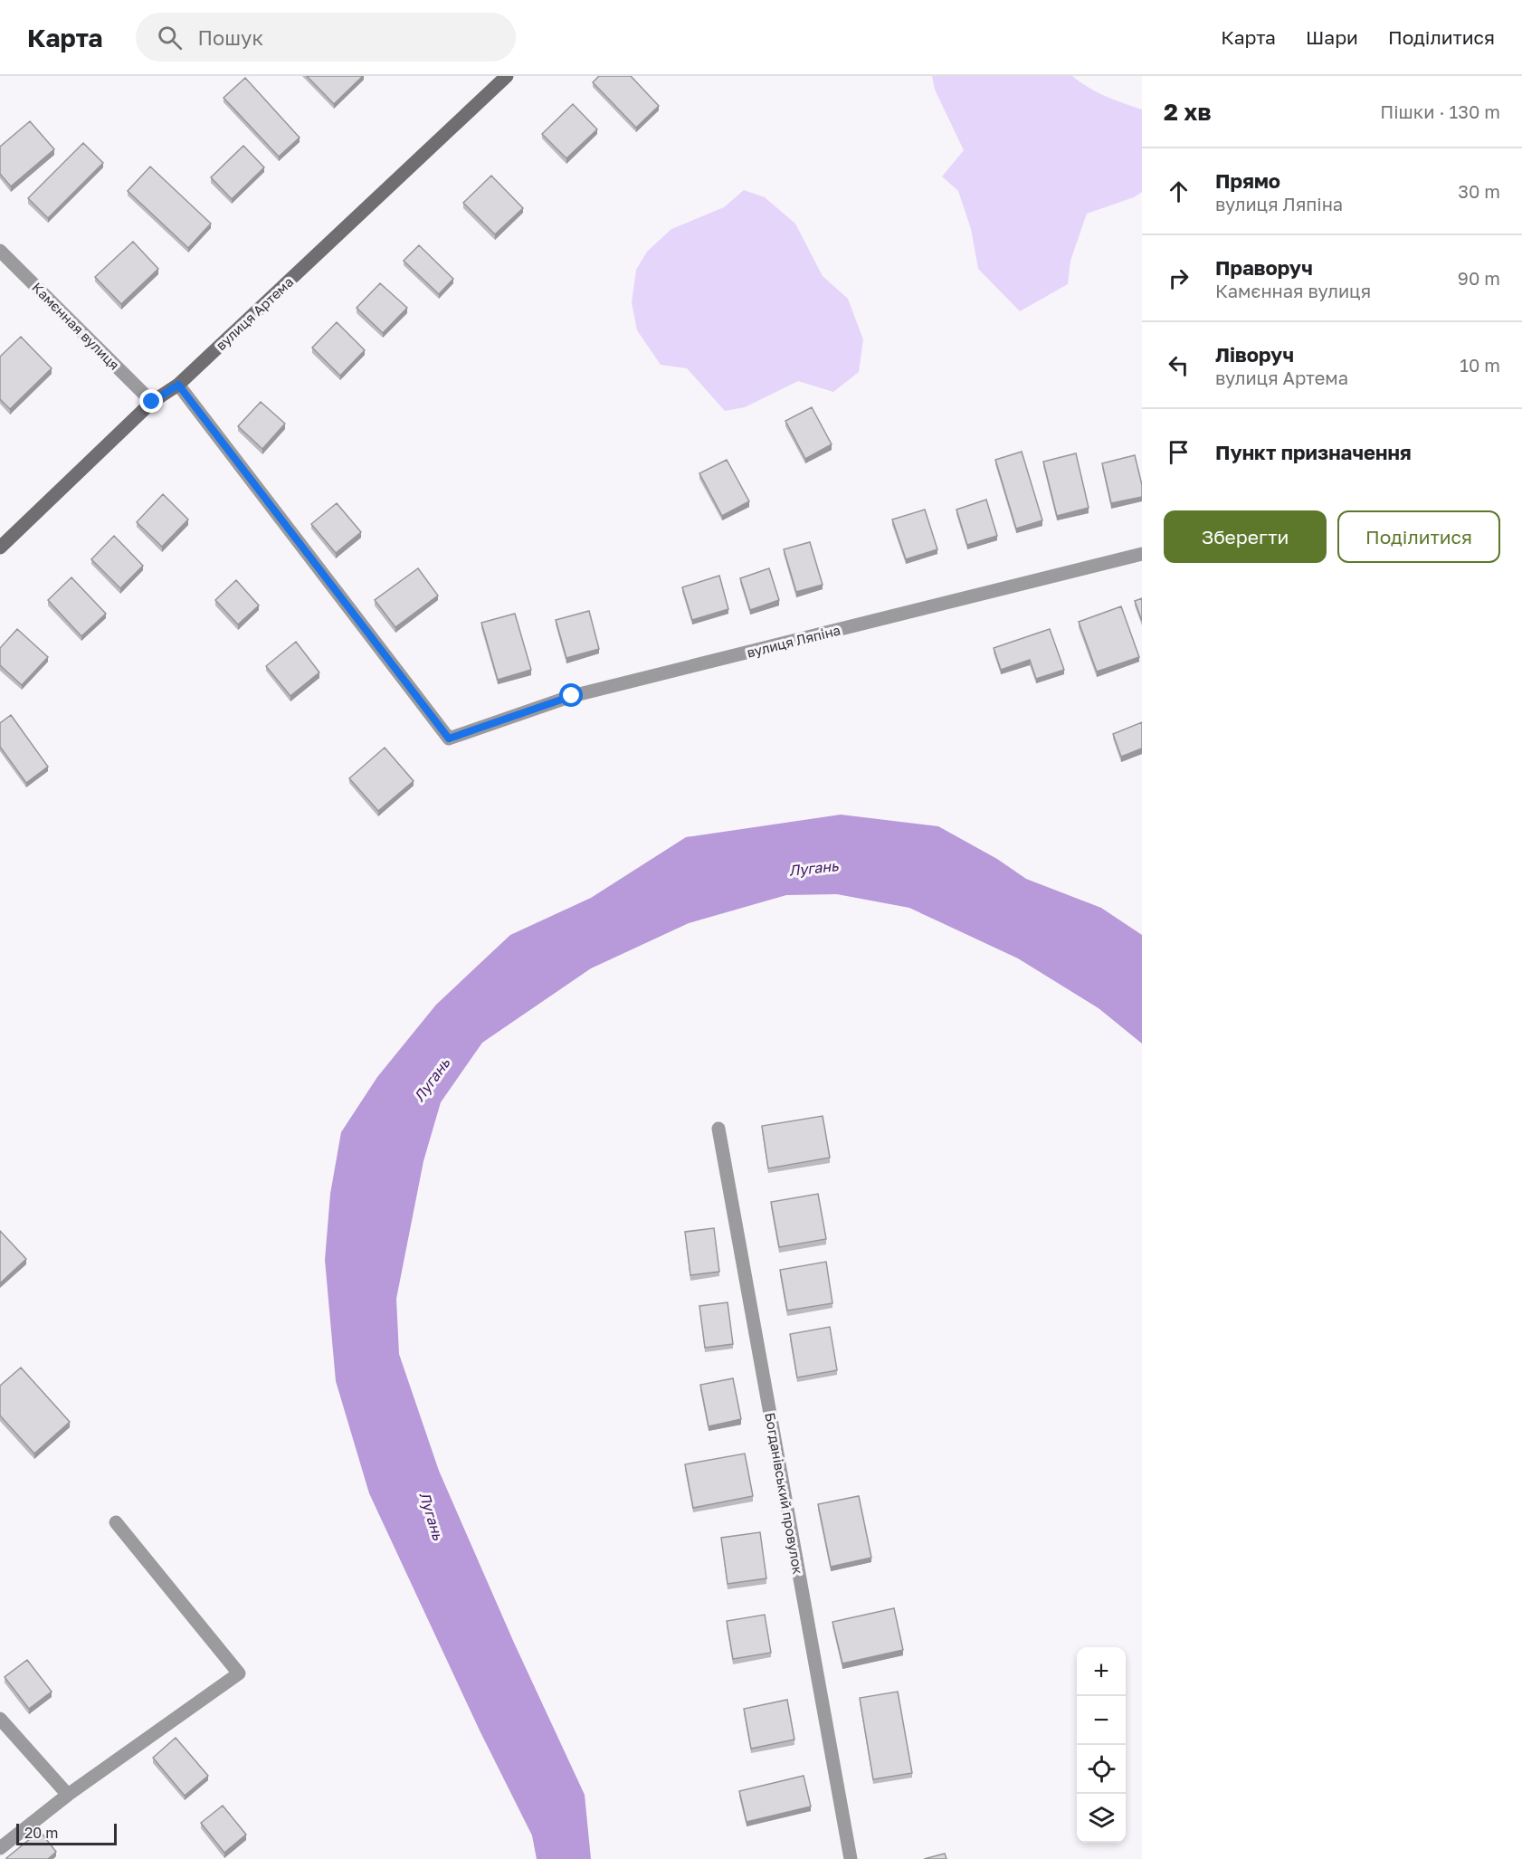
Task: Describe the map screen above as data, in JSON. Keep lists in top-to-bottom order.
{
  "streets": {
    "street": [
      "вулиця Артема",
      "Камєнная вулиця",
      "вулиця Ляпіна",
      "Богданівський провулок"
    ]
  },
  "crossings": [
    ["вулиця Артема", "Камєнная вулиця"],
    ["вулиця Артема", "вулиця Ляпіна"]
  ],
  "water": ["Лугань"],
  "scale_bar": "20 m",
  "page": {
    "header": "Карта",
    "search": "Пошук",
    "nav": ["Карта", "Шари", "Поділитися"],
    "heading": ["2 хв", "Пішки · 130 m"],
    "list": [
      ["Прямо", "вулиця Ляпіна", "30 m"],
      ["Праворуч", "Камєнная вулиця", "90 m"],
      ["Ліворуч", "вулиця Артема", "10 m"],
      "Пункт призначення"
    ],
    "buttons": ["Зберегти", "Поділитися"],
    "map_buttons": ["+", "−"],
    "scale": "20 m"
  }
}
